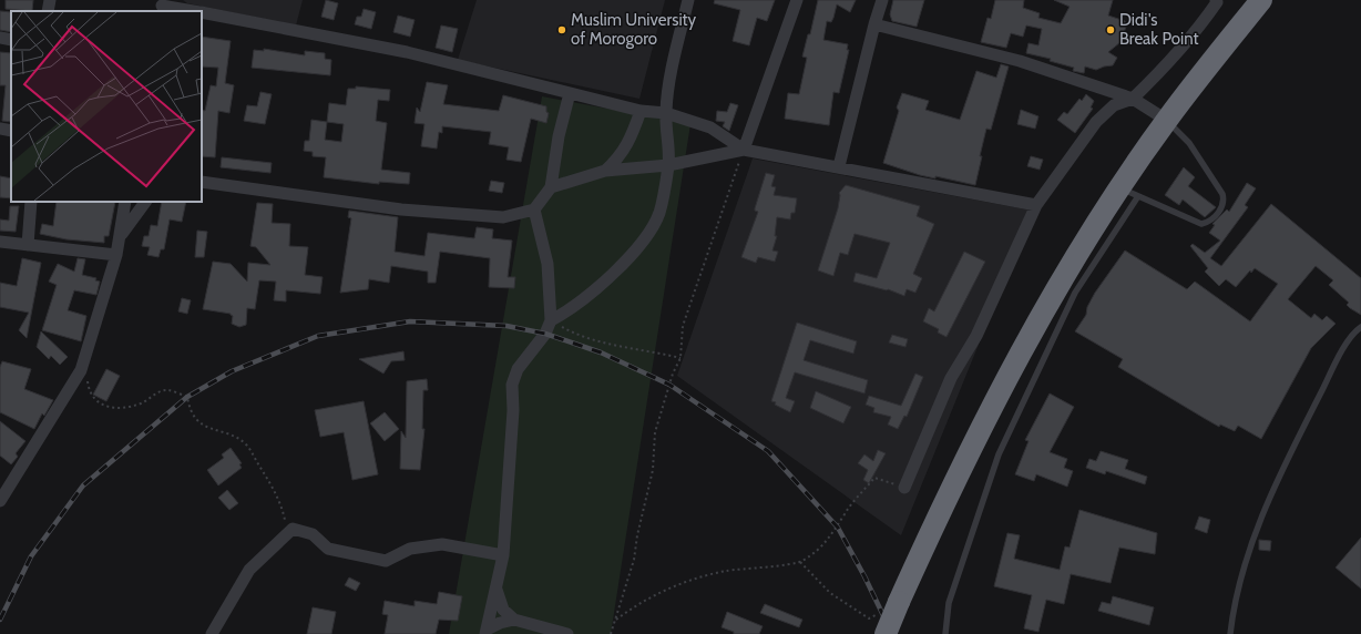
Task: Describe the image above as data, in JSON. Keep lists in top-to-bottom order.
{
  "places": ["Muslim University of Morogoro", "Didi's Break Point"]
}
